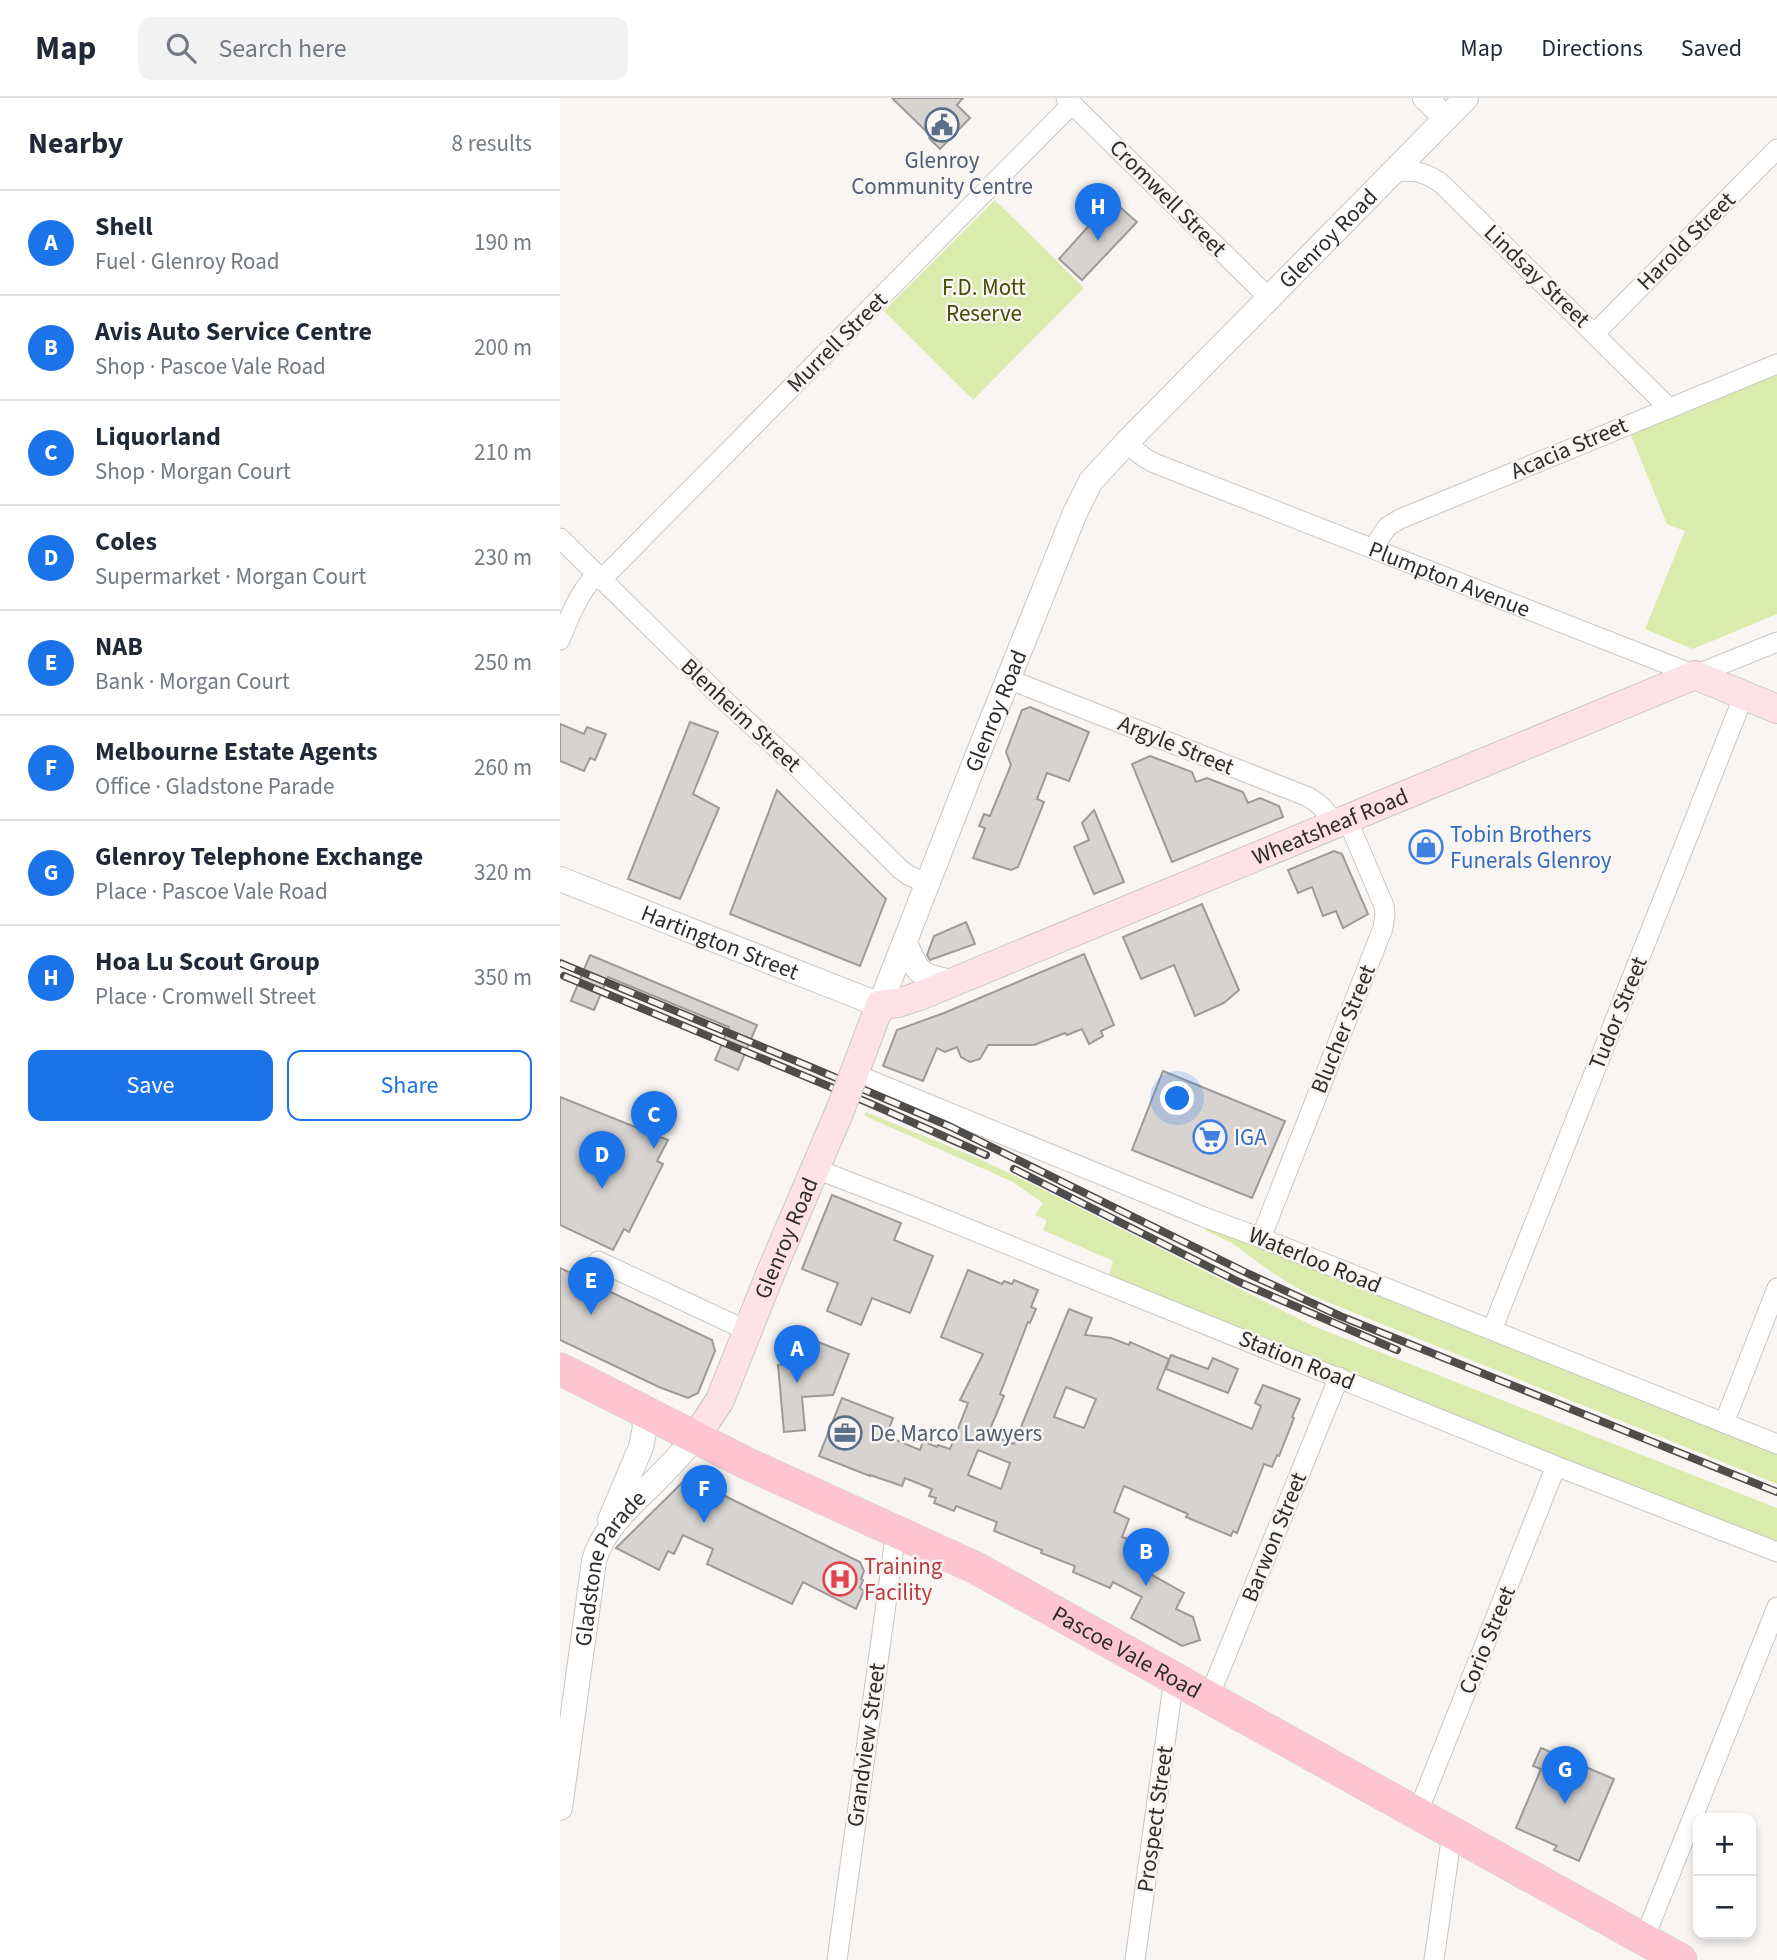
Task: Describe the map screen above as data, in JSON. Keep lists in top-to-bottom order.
{
  "streets": {
    "main road": [
      "Glenroy Road",
      "Plumpton Avenue",
      "Wheatsheaf Road",
      "Pascoe Vale Road"
    ],
    "street": [
      "Cromwell Street",
      "Harold Street",
      "Lindsay Street",
      "Murrell Street",
      "Acacia Street",
      "Blenheim Street",
      "Argyle Street",
      "Hartington Street",
      "Tudor Street",
      "Blucher Street",
      "Waterloo Road",
      "Station Road",
      "Barwon Street",
      "Gladstone Parade",
      "Corio Street",
      "Grandview Street",
      "Prospect Street"
    ]
  },
  "crossings": [
    ["Cromwell Street", "Glenroy Road"],
    ["Cromwell Street", "Murrell Street"],
    ["Glenroy Road", "Lindsay Street"],
    ["Glenroy Road", "Plumpton Avenue"],
    ["Glenroy Road", "Blenheim Street"],
    ["Glenroy Road", "Argyle Street"],
    ["Glenroy Road", "Wheatsheaf Road"],
    ["Glenroy Road", "Hartington Street"],
    ["Glenroy Road", "Waterloo Road"],
    ["Glenroy Road", "Station Road"],
    ["Glenroy Road", "Gladstone Parade"],
    ["Glenroy Road", "Pascoe Vale Road"],
    ["Harold Street", "Lindsay Street"],
    ["Lindsay Street", "Acacia Street"],
    ["Murrell Street", "Blenheim Street"],
    ["Acacia Street", "Plumpton Avenue"],
    ["Plumpton Avenue", "Wheatsheaf Road"],
    ["Plumpton Avenue", "Tudor Street"],
    ["Argyle Street", "Wheatsheaf Road"],
    ["Argyle Street", "Blucher Street"],
    ["Wheatsheaf Road", "Hartington Street"],
    ["Wheatsheaf Road", "Blucher Street"],
    ["Tudor Street", "Waterloo Road"],
    ["Blucher Street", "Waterloo Road"],
    ["Station Road", "Barwon Street"],
    ["Station Road", "Corio Street"],
    ["Barwon Street", "Pascoe Vale Road"],
    ["Gladstone Parade", "Pascoe Vale Road"],
    ["Corio Street", "Pascoe Vale Road"],
    ["Pascoe Vale Road", "Grandview Street"],
    ["Pascoe Vale Road", "Prospect Street"]
  ],
  "parks": ["F.D. Mott Reserve"],
  "places": {
    "public building": ["Glenroy Community Centre"],
    "shop": ["Tobin Brothers Funerals Glenroy"],
    "supermarket": ["IGA"],
    "office": ["De Marco Lawyers"],
    "hospital": ["Training Facility"]
  },
  "page": {
    "header": "Map",
    "search": "Search here",
    "nav": ["Map", "Directions", "Saved"],
    "heading": ["Nearby", "8 results"],
    "pins": [
      "H",
      "C",
      "D",
      "E",
      "A",
      "F",
      "B",
      "G"
    ],
    "list": [
      {
        "mark": "A",
        "name": "Shell",
        "note": "Fuel · Glenroy Road",
        "value": "190 m"
      },
      {
        "mark": "B",
        "name": "Avis Auto Service Centre",
        "note": "Shop · Pascoe Vale Road",
        "value": "200 m"
      },
      {
        "mark": "C",
        "name": "Liquorland",
        "note": "Shop · Morgan Court",
        "value": "210 m"
      },
      {
        "mark": "D",
        "name": "Coles",
        "note": "Supermarket · Morgan Court",
        "value": "230 m"
      },
      {
        "mark": "E",
        "name": "NAB",
        "note": "Bank · Morgan Court",
        "value": "250 m"
      },
      {
        "mark": "F",
        "name": "Melbourne Estate Agents",
        "note": "Office · Gladstone Parade",
        "value": "260 m"
      },
      {
        "mark": "G",
        "name": "Glenroy Telephone Exchange",
        "note": "Place · Pascoe Vale Road",
        "value": "320 m"
      },
      {
        "mark": "H",
        "name": "Hoa Lu Scout Group",
        "note": "Place · Cromwell Street",
        "value": "350 m"
      }
    ],
    "buttons": ["Save", "Share"],
    "map_buttons": ["+", "−"]
  }
}
